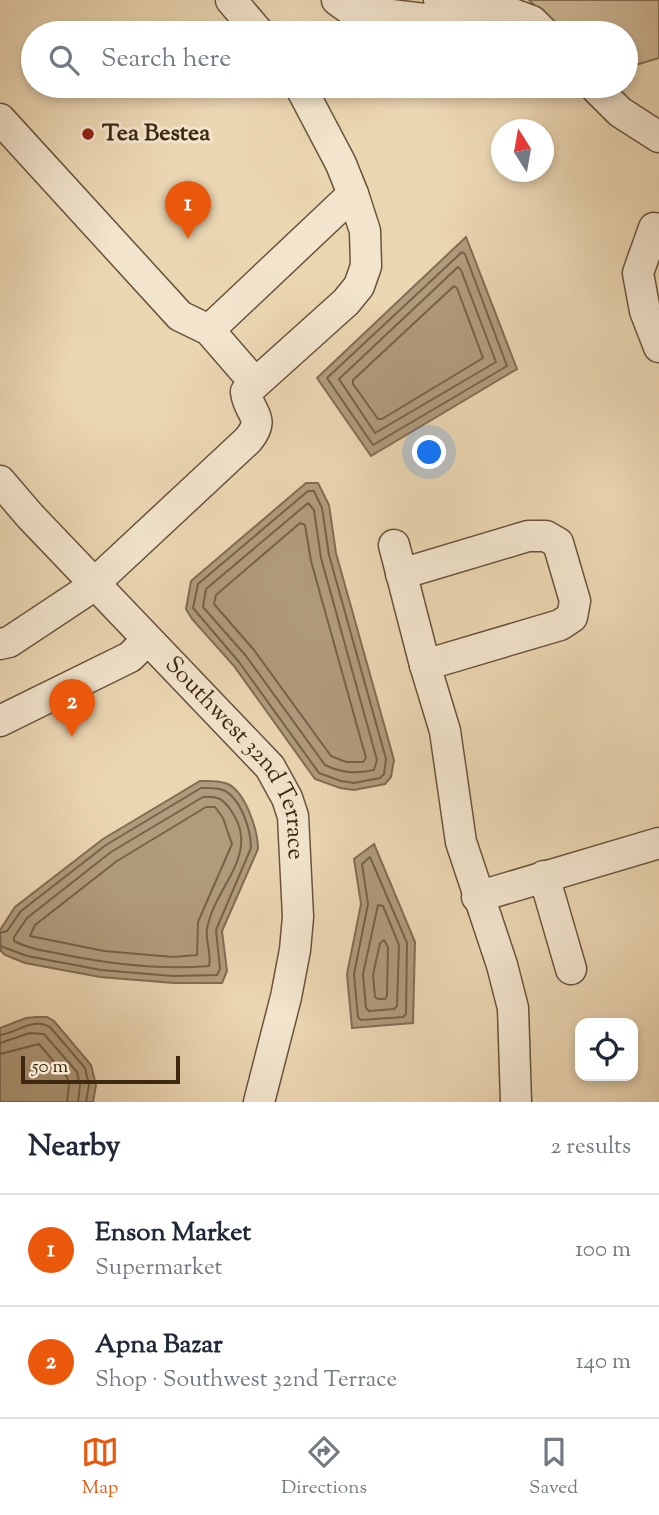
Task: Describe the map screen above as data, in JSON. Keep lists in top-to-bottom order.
{
  "streets": {
    "street": ["Southwest 32nd Terrace"]
  },
  "places": ["Tea Bestea"],
  "scale_bar": "50 m",
  "north": "top",
  "page": {
    "search": "Search here",
    "pins": ["1", "2"],
    "scale": "50 m",
    "heading": ["Nearby", "2 results"],
    "list": [
      {
        "mark": "1",
        "name": "Enson Market",
        "note": "Supermarket",
        "value": "100 m"
      },
      {
        "mark": "2",
        "name": "Apna Bazar",
        "note": "Shop · Southwest 32nd Terrace",
        "value": "140 m"
      }
    ],
    "nav": ["Map", "Directions", "Saved"]
  }
}
